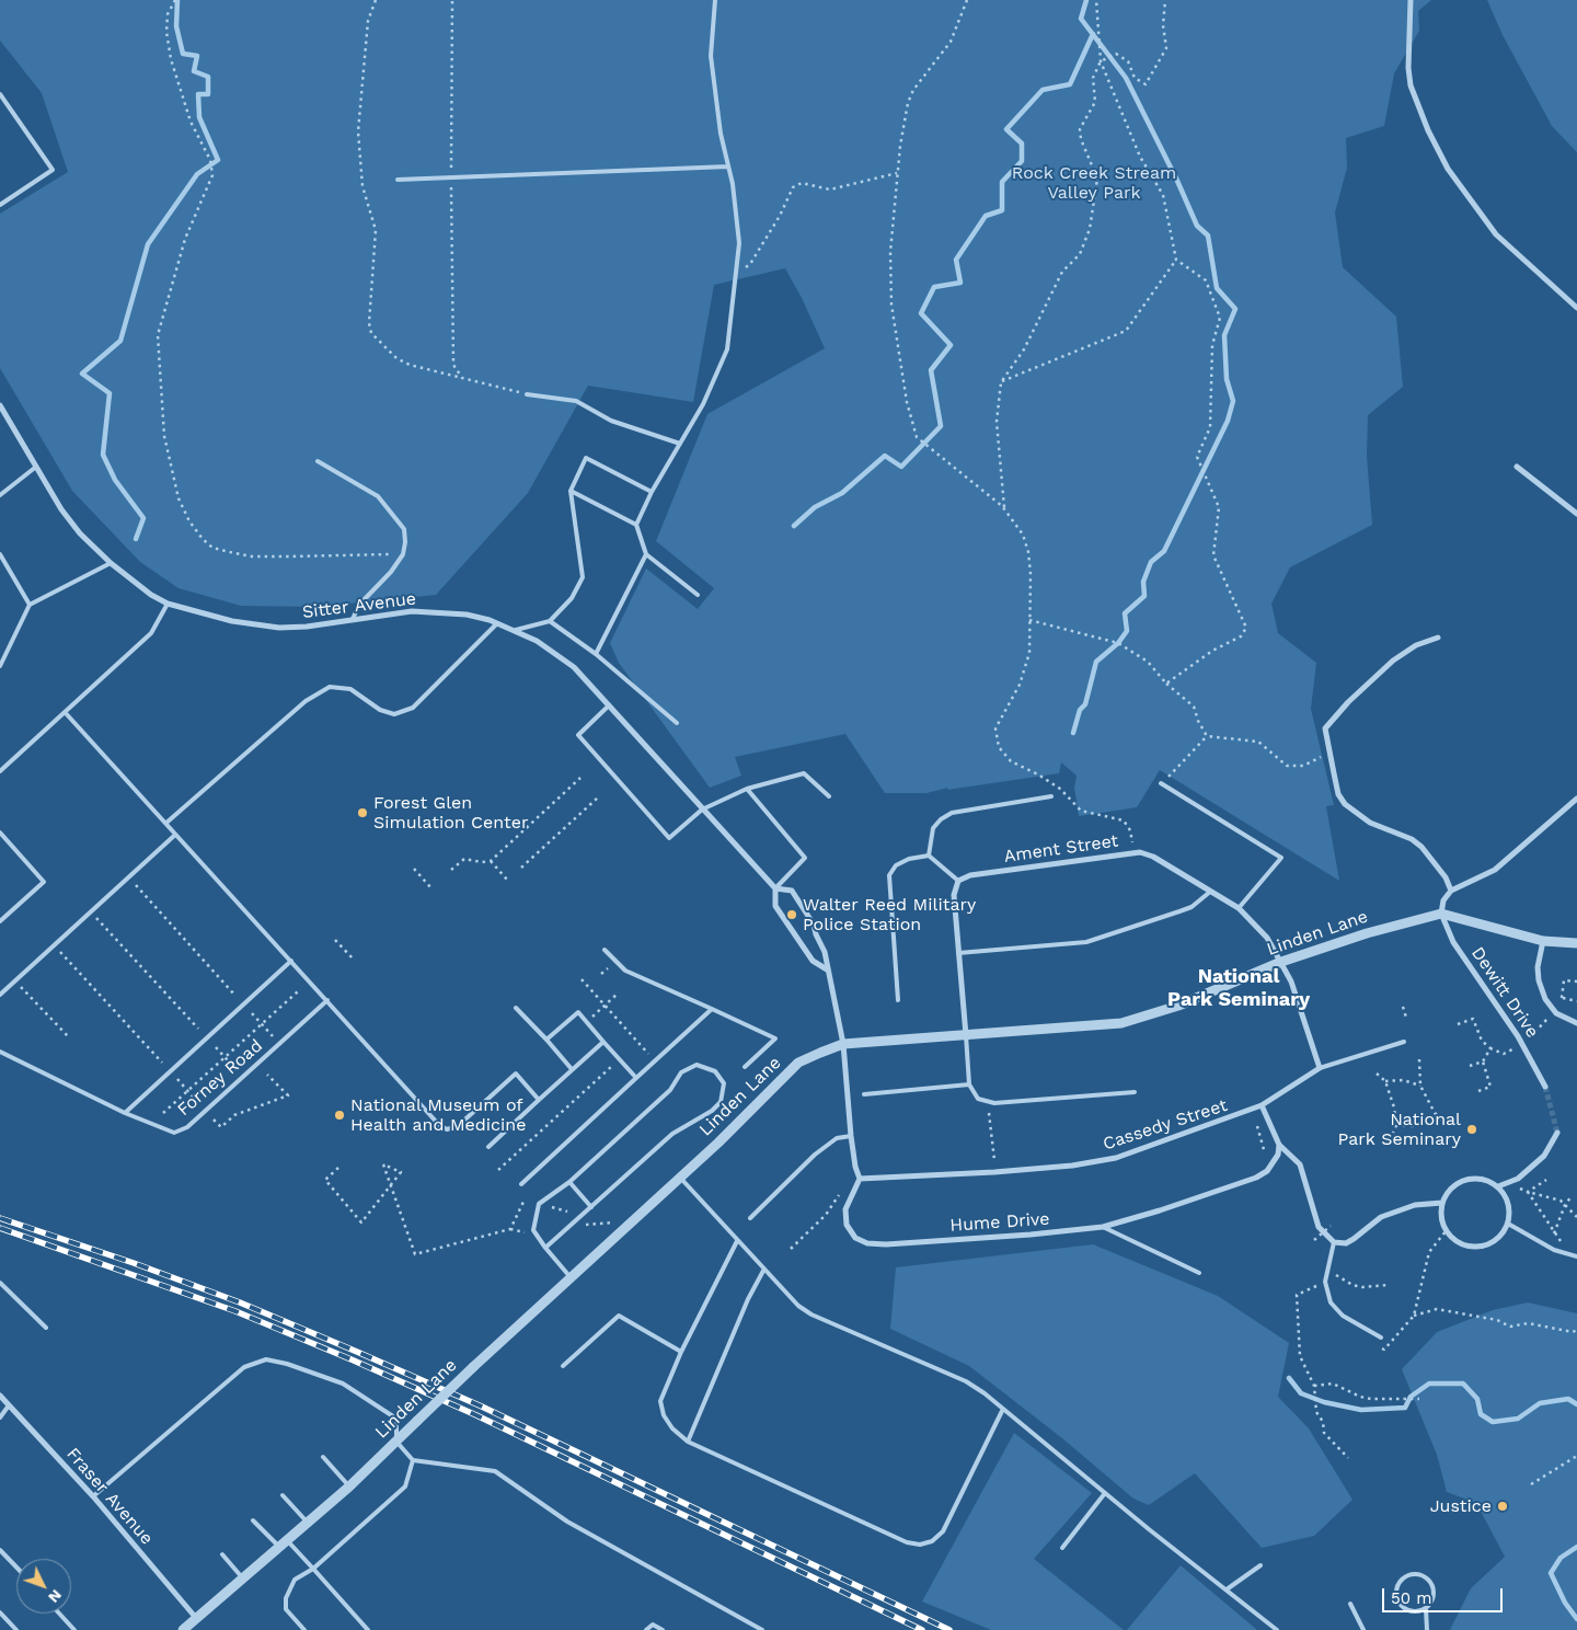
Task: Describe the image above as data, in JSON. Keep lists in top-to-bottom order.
{
  "streets": {
    "street": [
      "Sitter Avenue",
      "Ament Street",
      "Linden Lane",
      "Dewitt Drive",
      "Cassedy Street",
      "Hume Drive",
      "Fraser Avenue"
    ],
    "lane": ["Forney Road"]
  },
  "crossings": [
    ["Sitter Avenue", "Linden Lane"],
    ["Ament Street", "Linden Lane"],
    ["Linden Lane", "Dewitt Drive"],
    ["Linden Lane", "Fraser Avenue"],
    ["Cassedy Street", "Hume Drive"]
  ],
  "districts": ["National Park Seminary"],
  "parks": ["Rock Creek Stream Valley Park"],
  "places": [
    "Forest Glen Simulation Center",
    "Walter Reed Military Police Station",
    "National Museum of Health and Medicine",
    "National Park Seminary",
    "Justice"
  ],
  "scale_bar": "50 m",
  "north": "bottom right"
}
